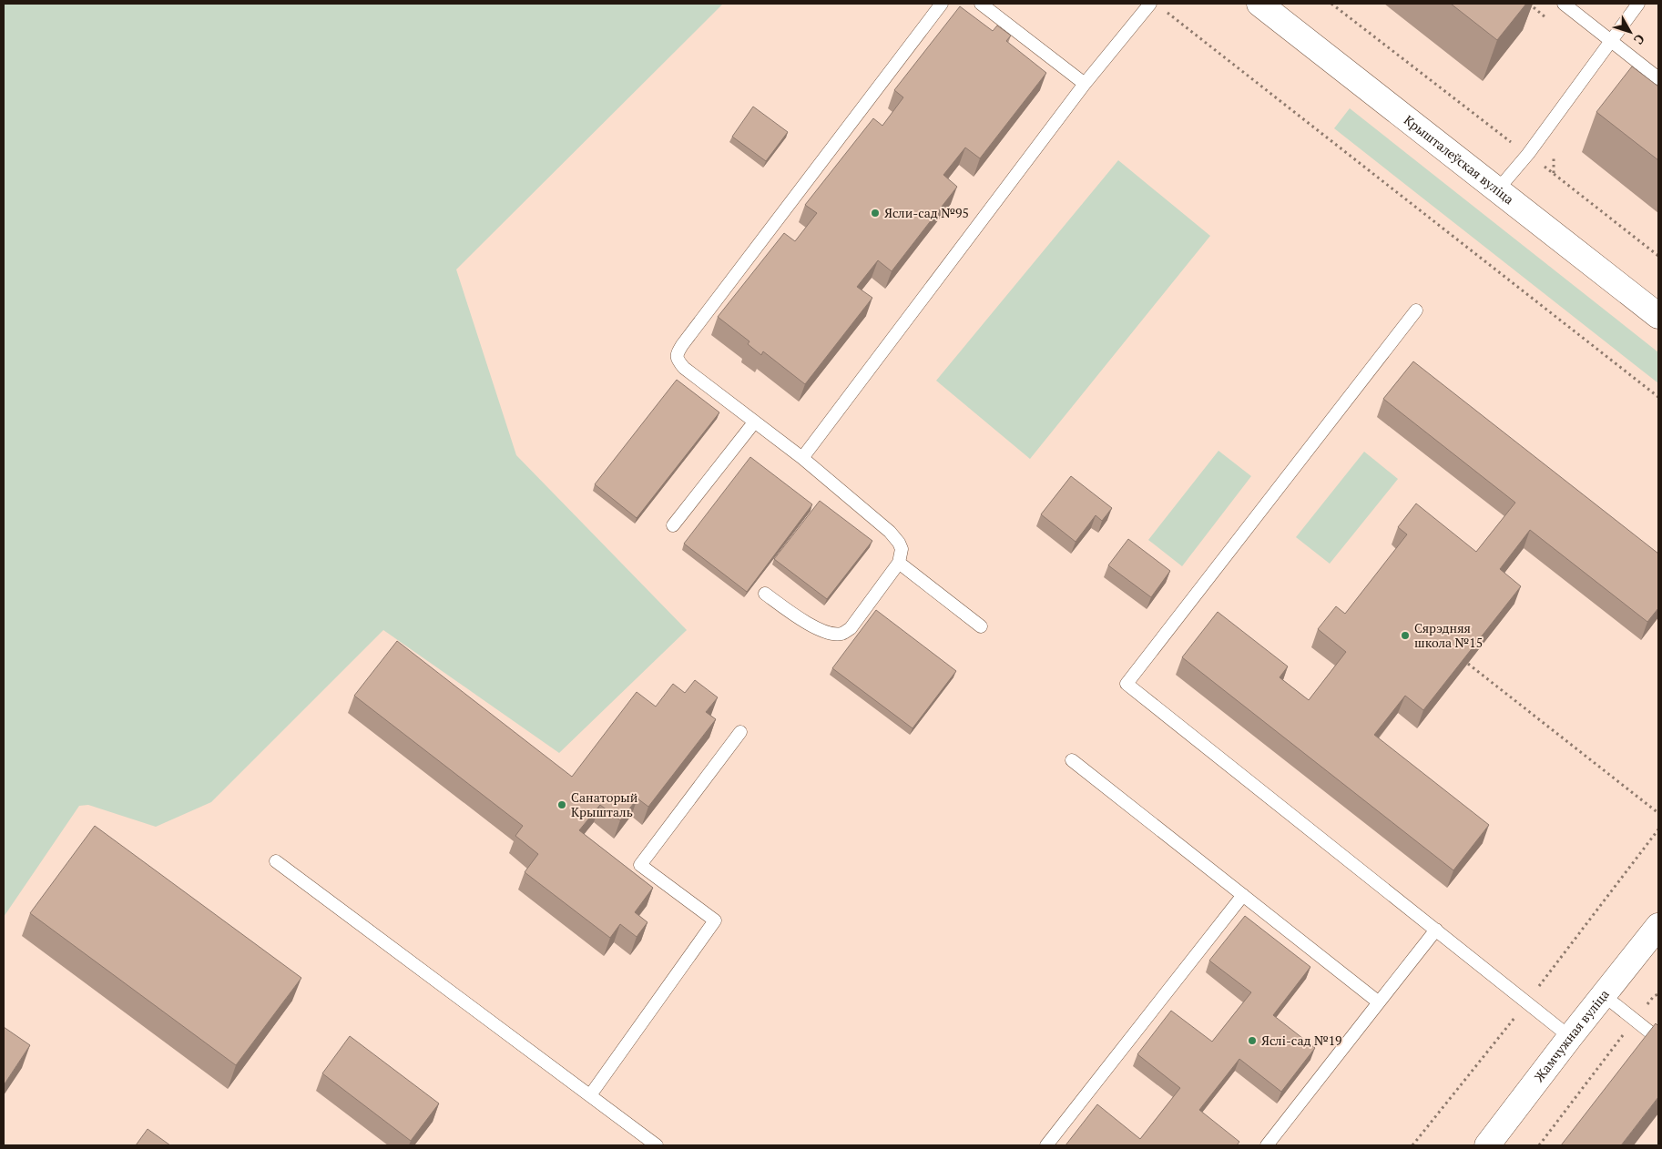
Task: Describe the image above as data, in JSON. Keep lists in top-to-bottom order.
{
  "streets": {
    "street": ["Крышталеўская вуліца", "Жамчужная вуліца"]
  },
  "places": [
    "Ясли-сад №95",
    "Сярэдняя школа №15",
    "Санаторый Крышталь",
    "Яслі-сад №19"
  ],
  "north": "bottom right"
}
